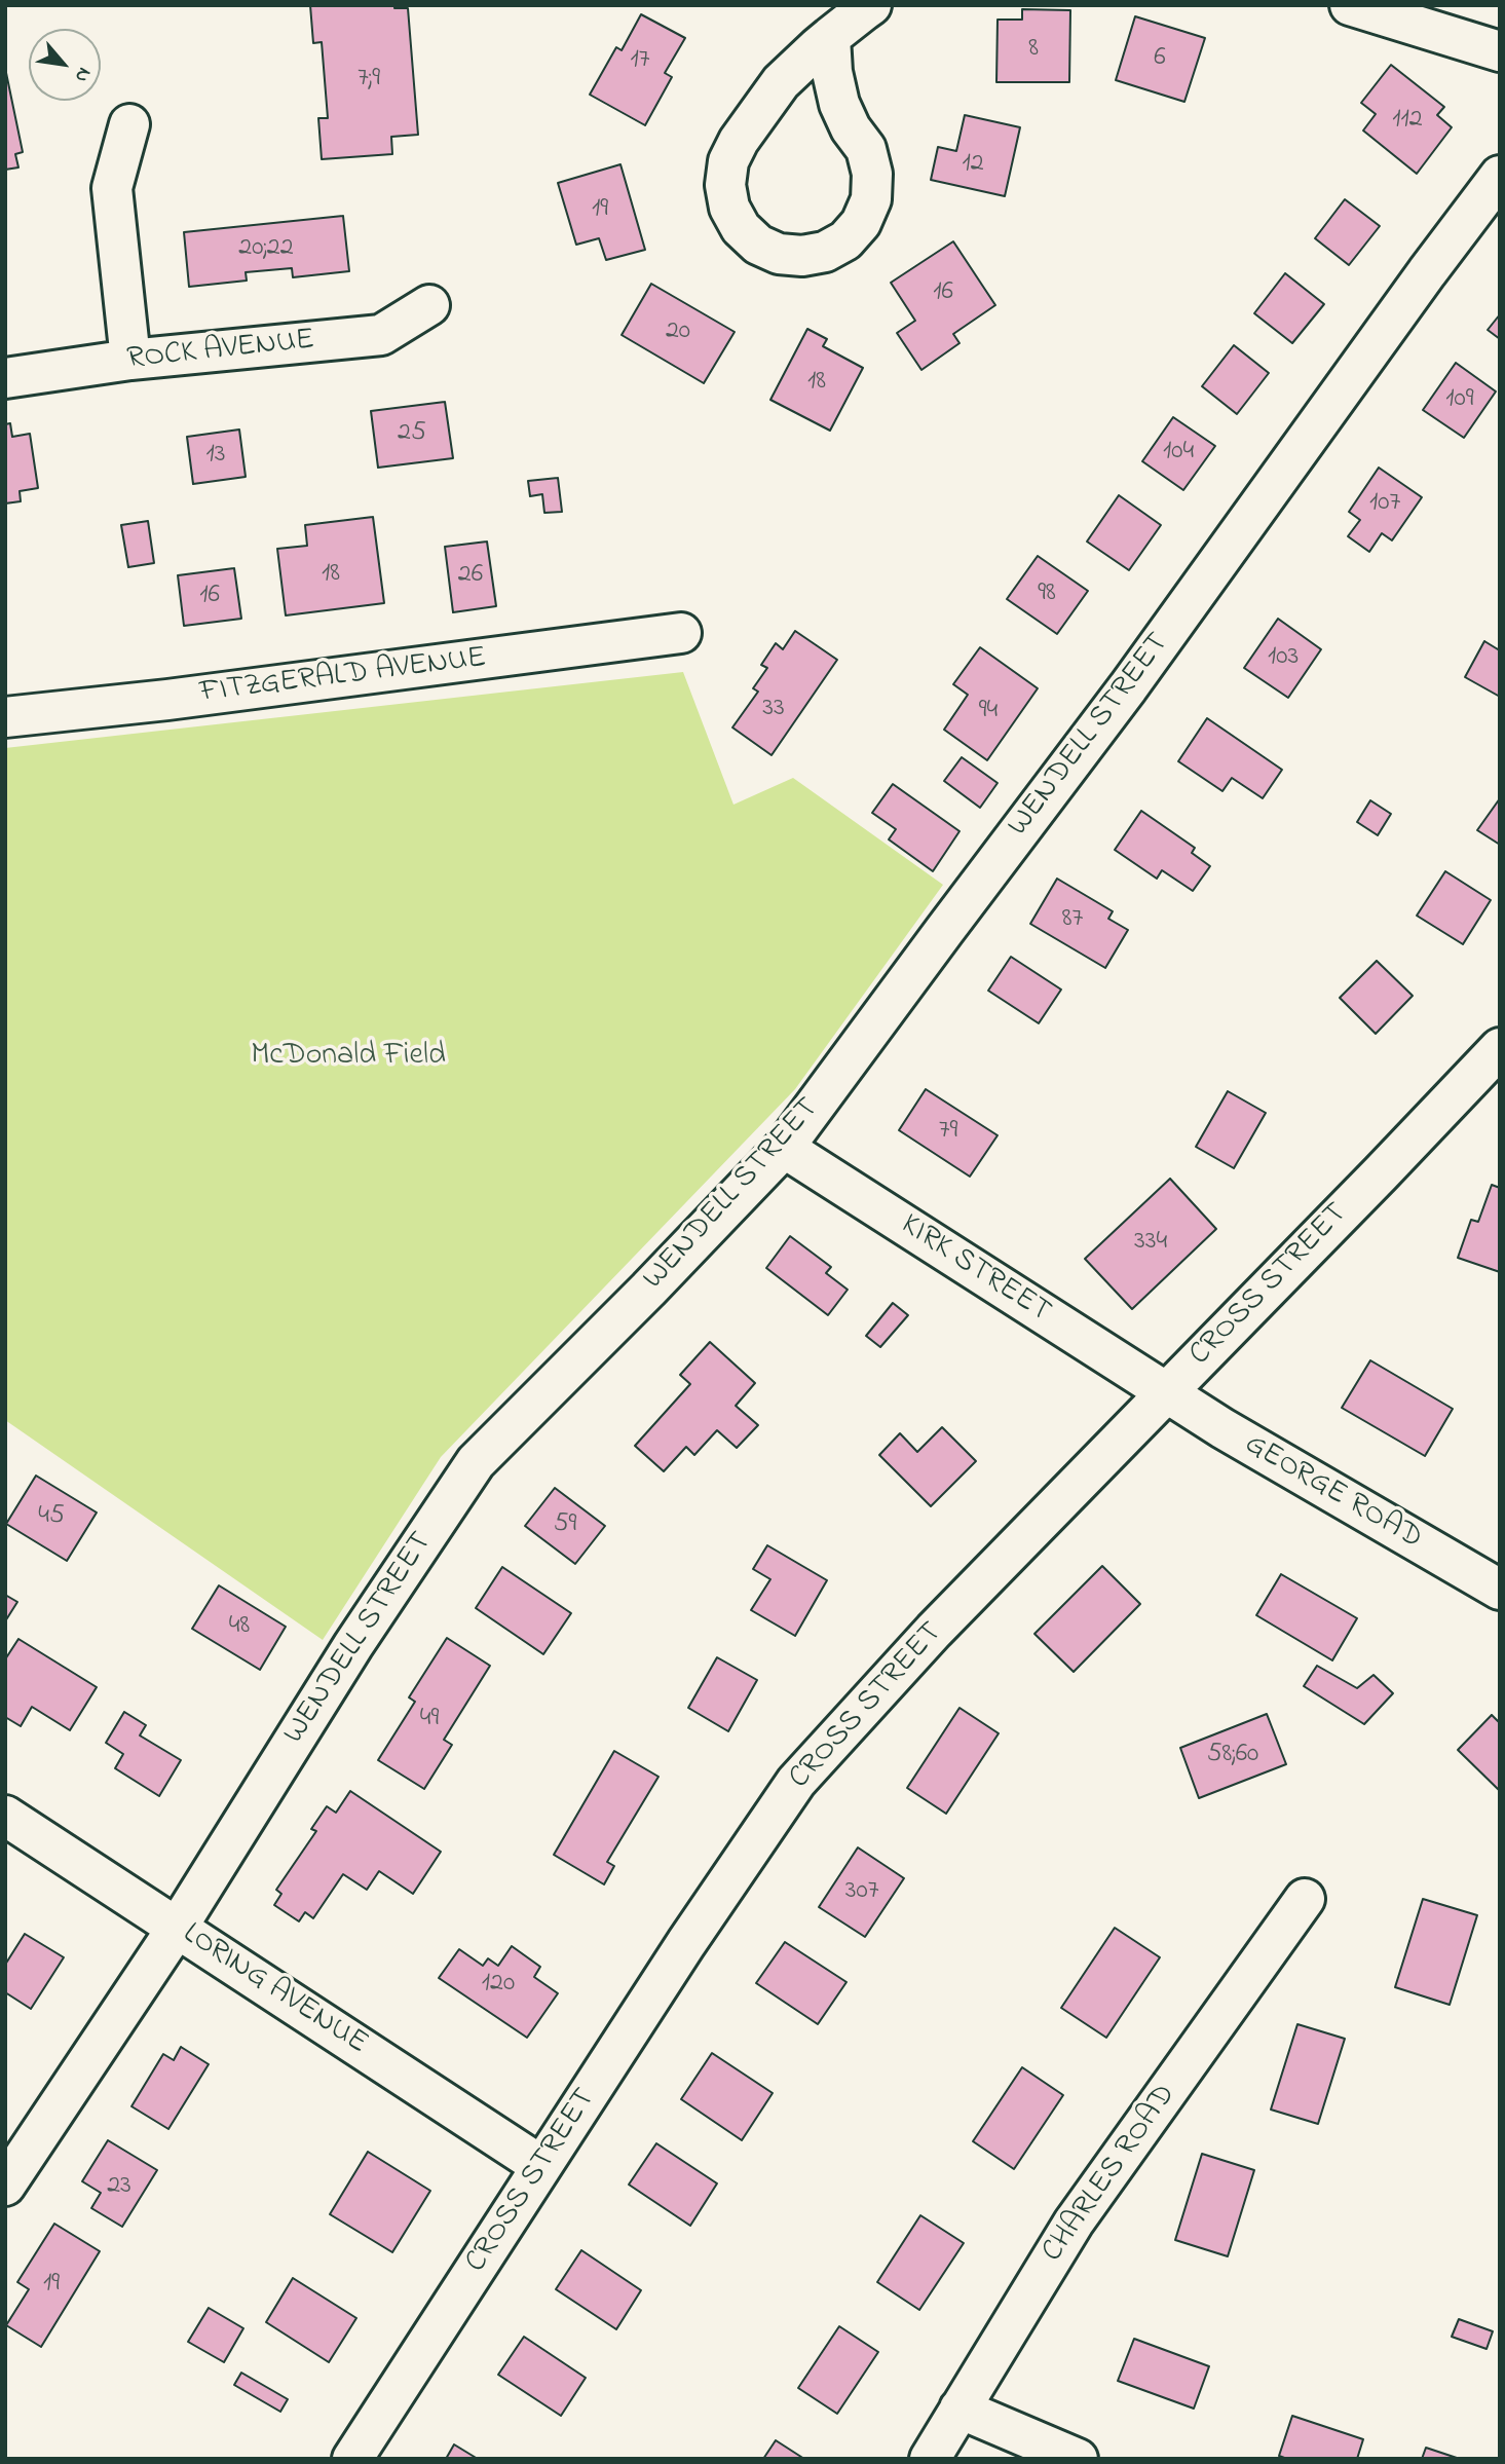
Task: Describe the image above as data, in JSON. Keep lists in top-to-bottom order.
{
  "streets": {
    "street": [
      "ROCK AVENUE",
      "FITZGERALD AVENUE",
      "WENDELL STREET",
      "KIRK STREET",
      "CROSS STREET",
      "GEORGE ROAD",
      "LORING AVENUE",
      "CHARLES ROAD"
    ]
  },
  "crossings": [
    ["WENDELL STREET", "KIRK STREET"],
    ["WENDELL STREET", "LORING AVENUE"],
    ["KIRK STREET", "CROSS STREET"],
    ["KIRK STREET", "GEORGE ROAD"],
    ["CROSS STREET", "GEORGE ROAD"],
    ["CROSS STREET", "LORING AVENUE"]
  ],
  "parks": ["McDonald Field"],
  "house_numbers": [
    "8",
    "6",
    "17",
    "7;9",
    "112",
    "12",
    "19",
    "20;22",
    "16",
    "20",
    "18",
    "109",
    "25",
    "104",
    "13",
    "107",
    "18",
    "26",
    "98",
    "16",
    "103",
    "33",
    "94",
    "87",
    "79",
    "334",
    "45",
    "59",
    "48",
    "49",
    "58;60",
    "307",
    "120",
    "23",
    "19"
  ],
  "north": "bottom right"
}
